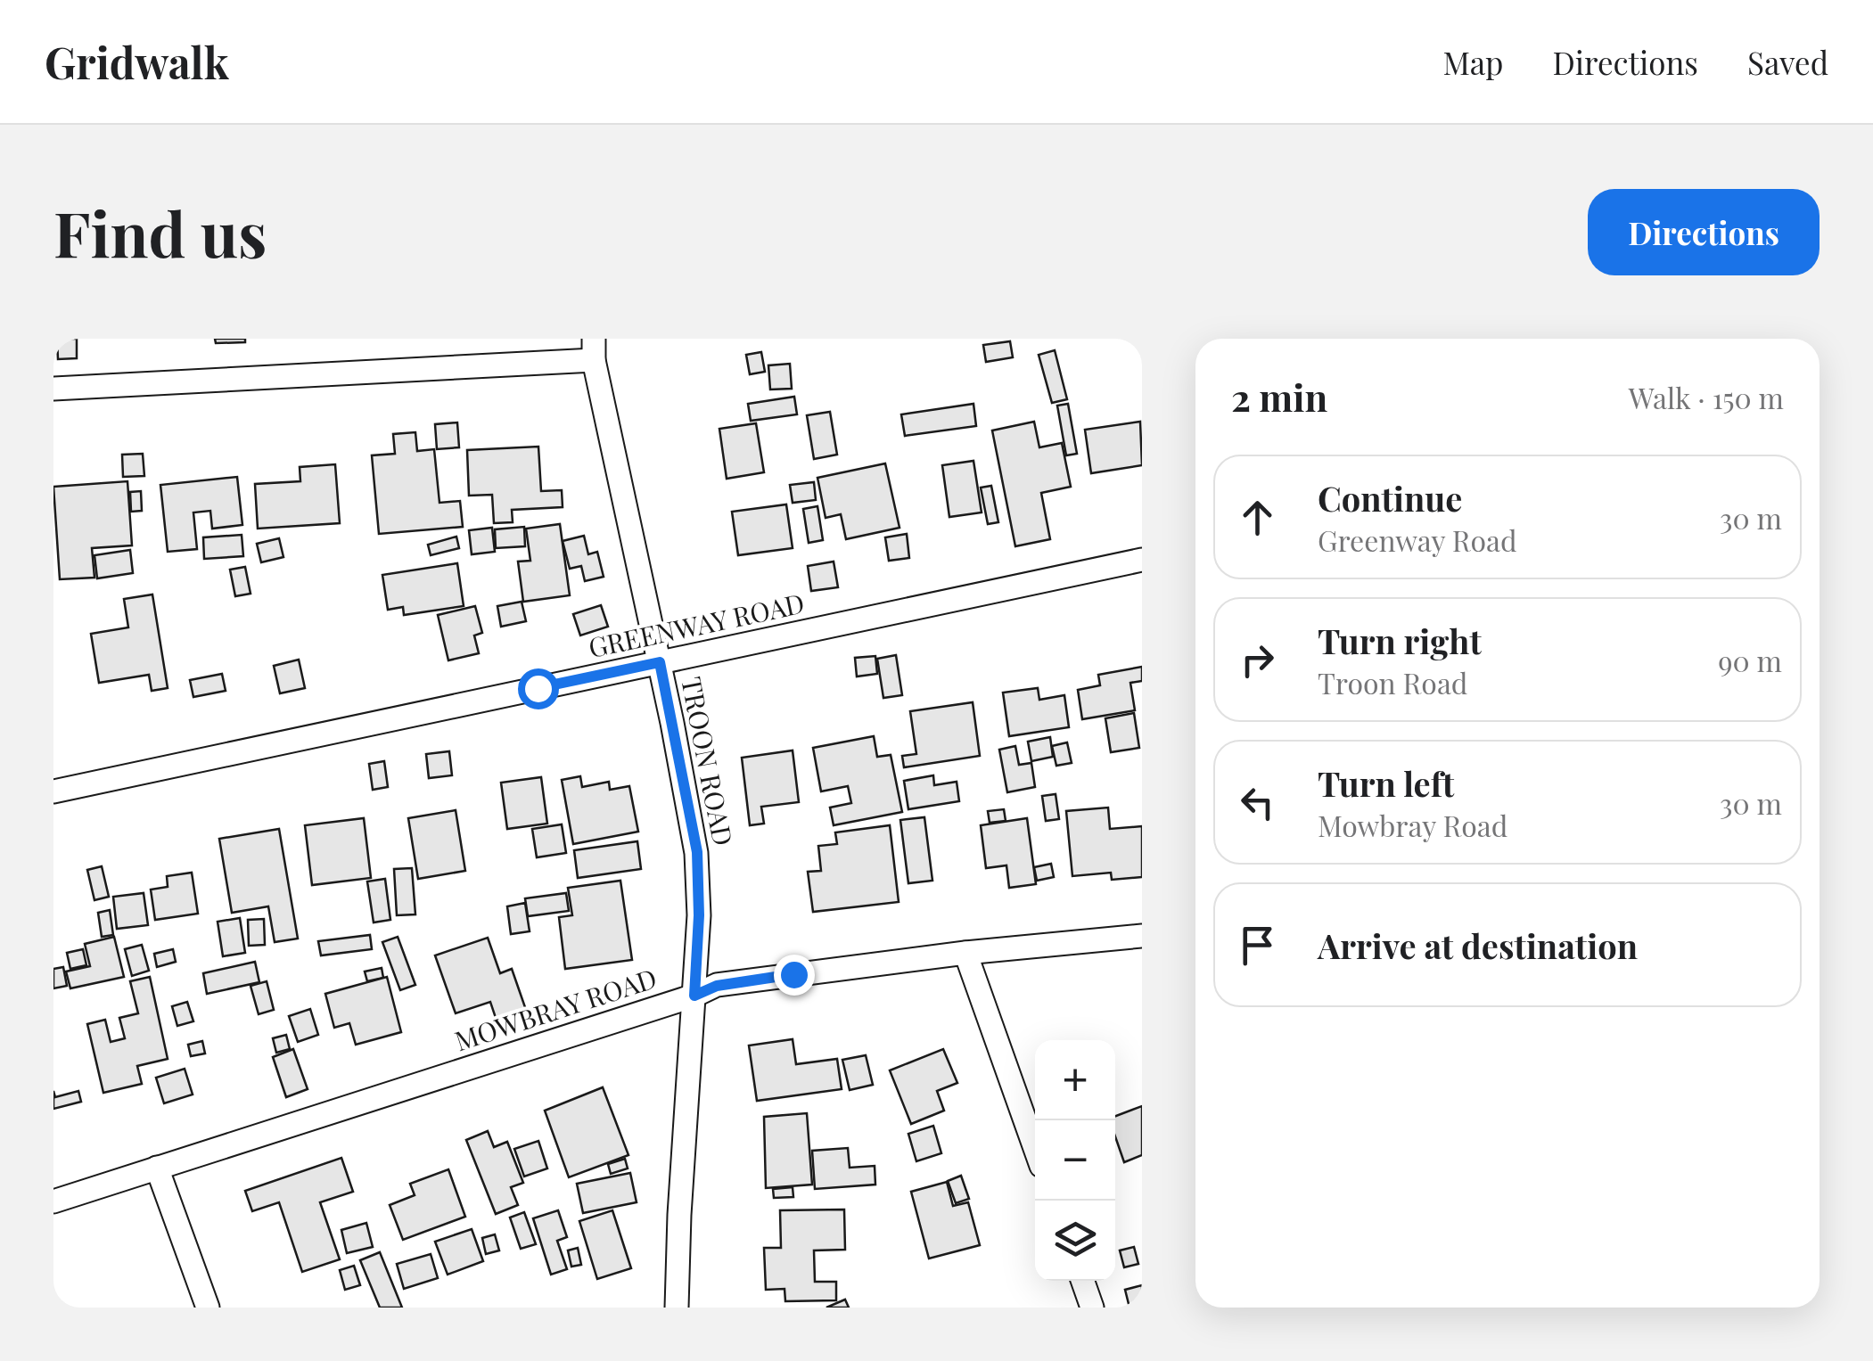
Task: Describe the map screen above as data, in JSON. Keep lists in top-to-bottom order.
{
  "streets": {
    "street": ["GREENWAY ROAD", "TROON ROAD", "MOWBRAY ROAD"]
  },
  "crossings": [
    ["GREENWAY ROAD", "TROON ROAD"],
    ["TROON ROAD", "MOWBRAY ROAD"]
  ],
  "page": {
    "header": "Gridwalk",
    "nav": ["Map", "Directions", "Saved"],
    "buttons": "Directions",
    "title": "Find us",
    "heading": ["2 min", "Walk · 150 m"],
    "list": [
      ["Continue", "Greenway Road", "30 m"],
      ["Turn right", "Troon Road", "90 m"],
      ["Turn left", "Mowbray Road", "30 m"],
      "Arrive at destination"
    ],
    "map_buttons": ["+", "−"]
  }
}
